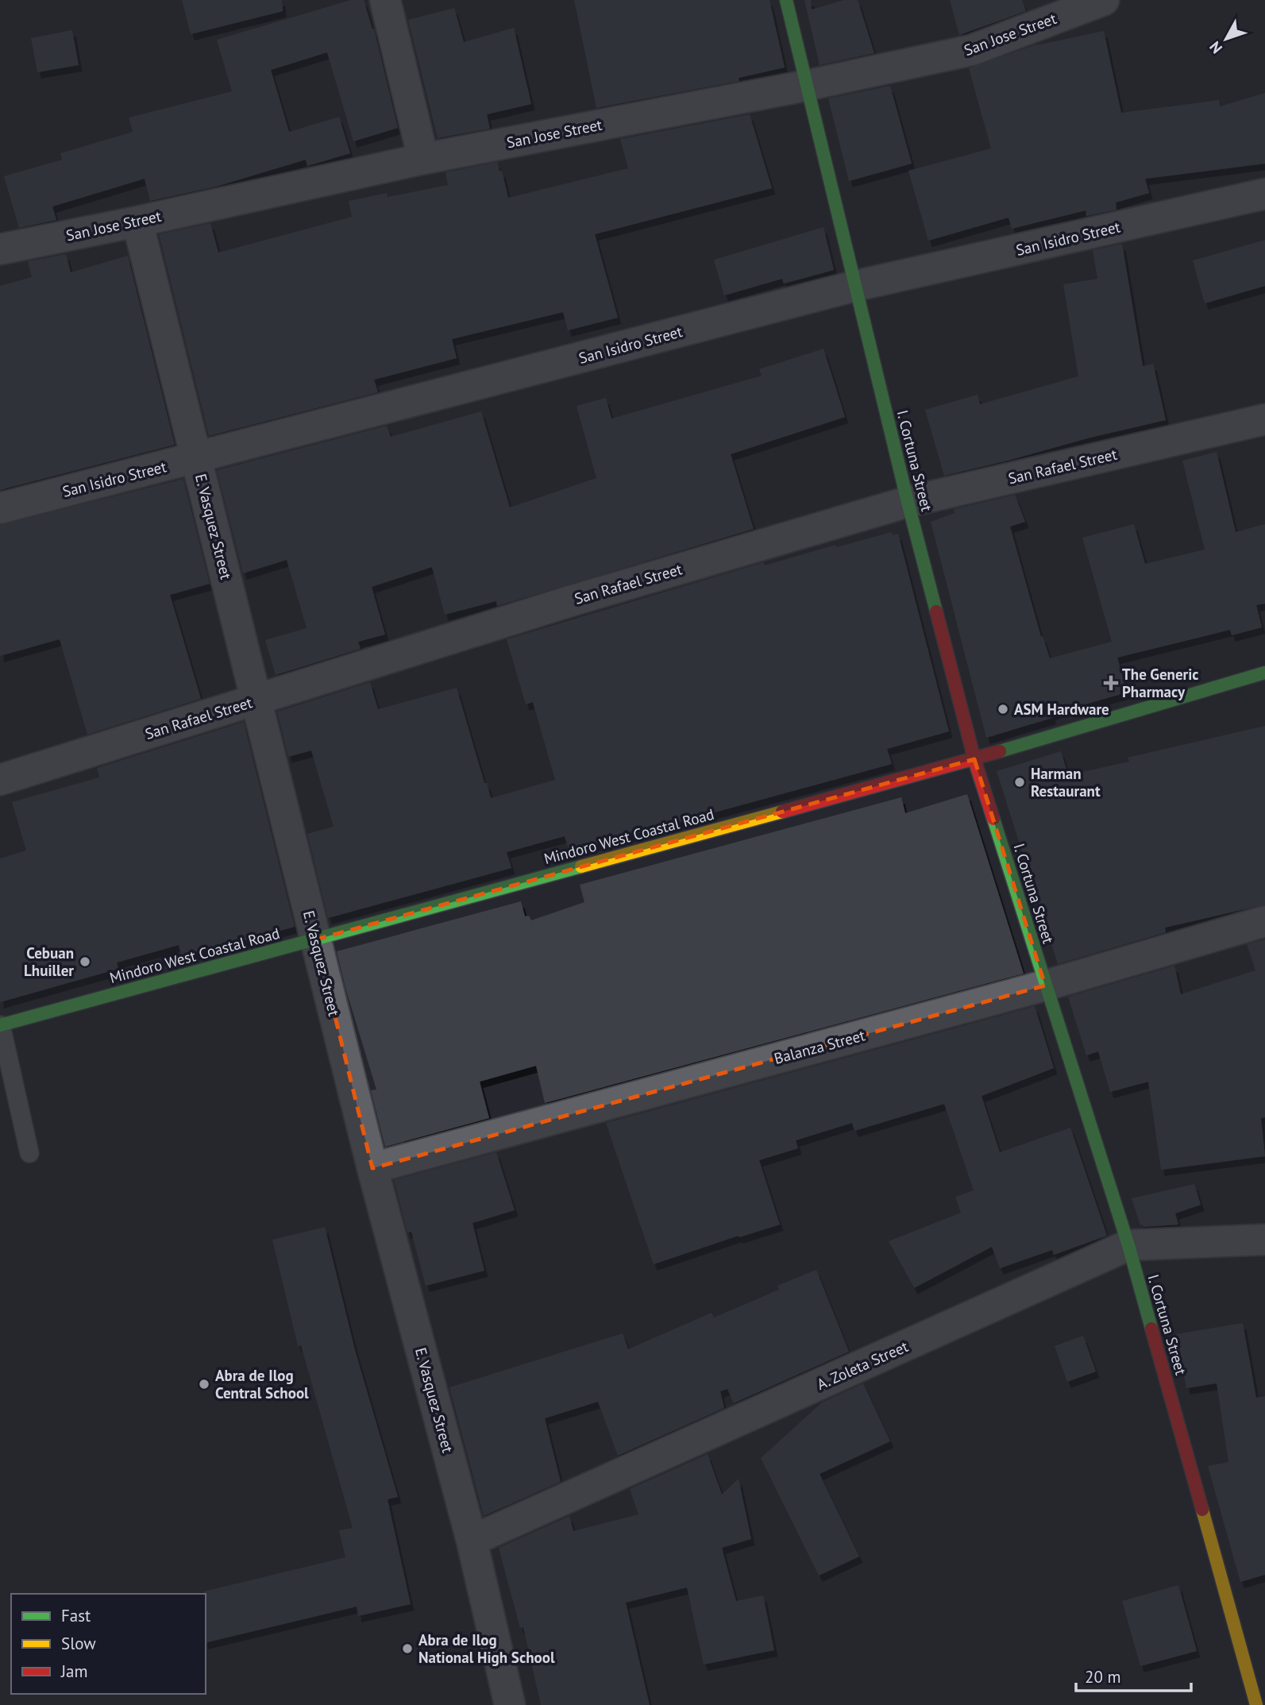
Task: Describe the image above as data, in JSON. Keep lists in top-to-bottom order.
{
  "streets": {
    "street": [
      "San Jose Street",
      "San Isidro Street",
      "I. Cortuna Street",
      "San Rafael Street",
      "E. Vasquez Street",
      "Mindoro West Coastal Road",
      "Balanza Street",
      "A. Zoleta Street"
    ]
  },
  "crossings": [
    ["San Jose Street", "I. Cortuna Street"],
    ["San Jose Street", "E. Vasquez Street"],
    ["San Isidro Street", "I. Cortuna Street"],
    ["San Isidro Street", "E. Vasquez Street"],
    ["I. Cortuna Street", "San Rafael Street"],
    ["I. Cortuna Street", "Mindoro West Coastal Road"],
    ["I. Cortuna Street", "Balanza Street"],
    ["I. Cortuna Street", "A. Zoleta Street"],
    ["San Rafael Street", "E. Vasquez Street"],
    ["E. Vasquez Street", "Mindoro West Coastal Road"],
    ["E. Vasquez Street", "Balanza Street"],
    ["E. Vasquez Street", "A. Zoleta Street"]
  ],
  "places": {
    "health": ["The Generic Pharmacy"],
    "other": [
      "ASM Hardware",
      "Harman Restaurant",
      "Cebuan Lhuiller",
      "Abra de Ilog Central School",
      "Abra de Ilog National High School"
    ]
  },
  "legend": ["Fast", "Slow", "Jam"],
  "scale_bar": "20 m",
  "north": "bottom left"
}
